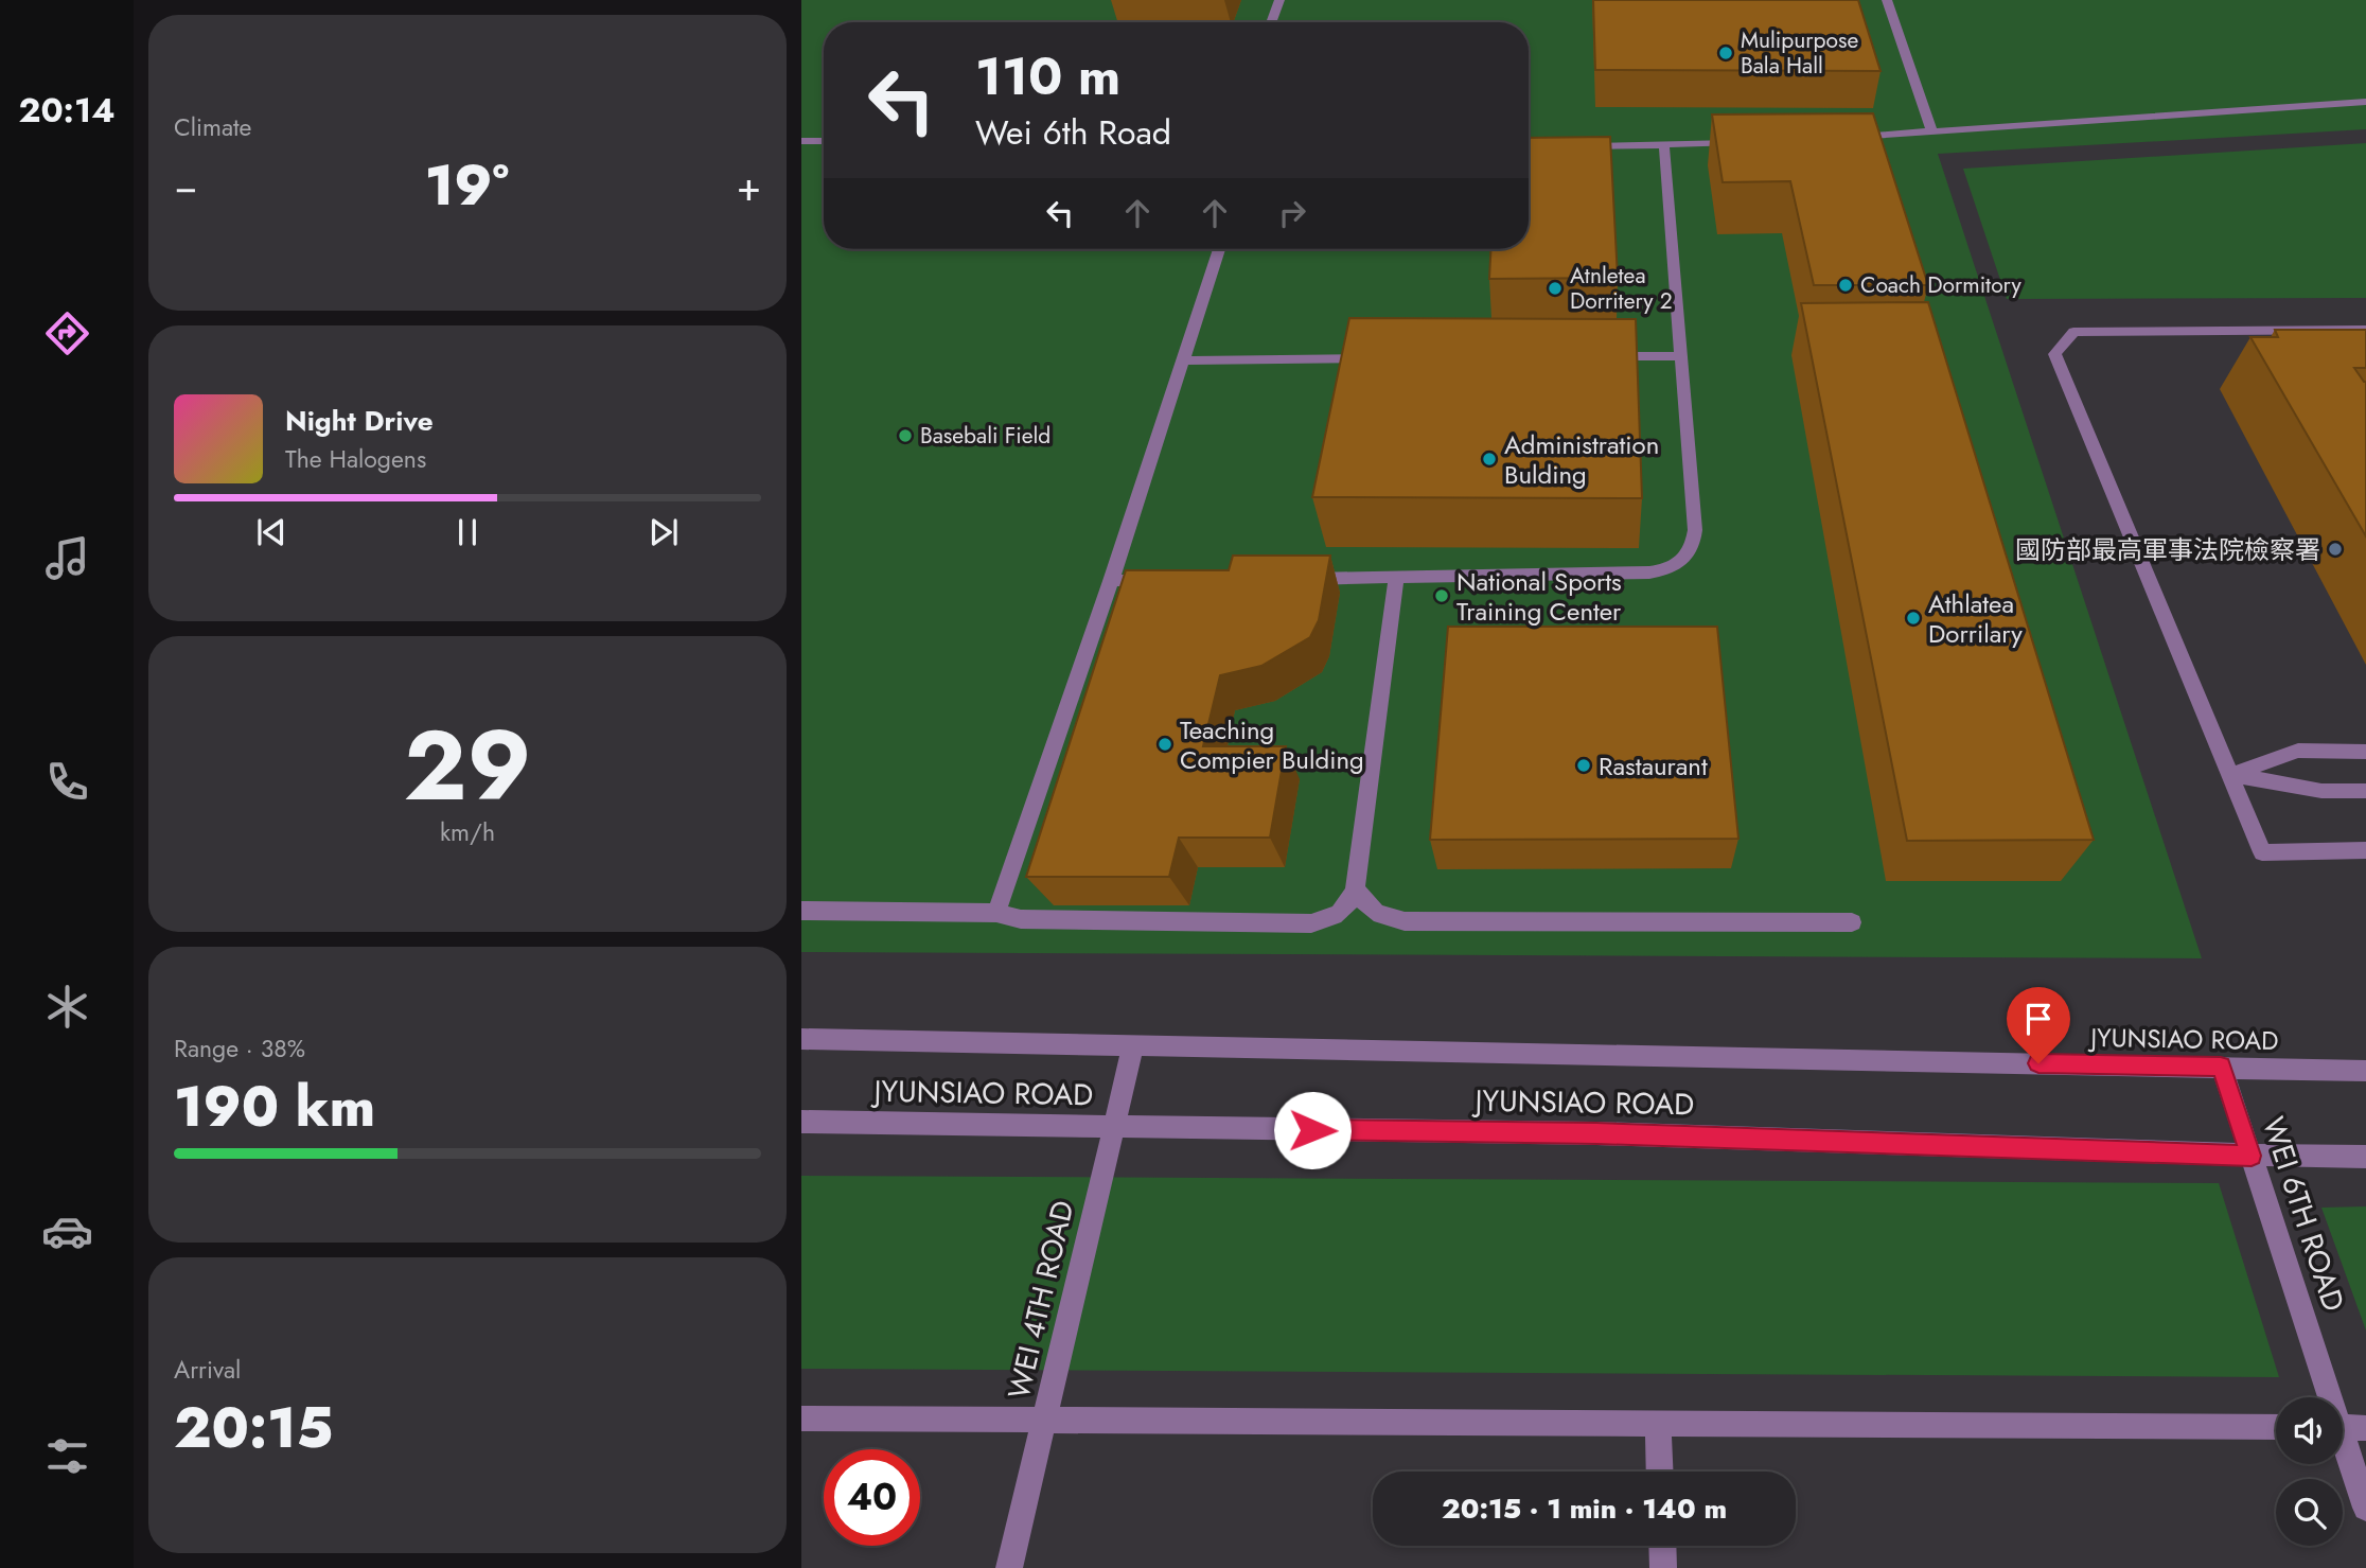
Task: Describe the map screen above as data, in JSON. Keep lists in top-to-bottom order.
{
  "streets": {
    "street": ["JYUNSIAO ROAD", "WEI 6TH ROAD", "WEI 4TH ROAD"]
  },
  "crossings": [
    ["JYUNSIAO ROAD", "WEI 6TH ROAD"],
    ["JYUNSIAO ROAD", "WEI 4TH ROAD"]
  ],
  "places": [
    "Mulipurpose Bala Hall",
    "Coach Dormitory",
    "Atnletea Dorritery 2",
    "Basebali Field",
    "Administration Bulding",
    "國防部最高軍事法院檢察署",
    "National Sports Training Center",
    "Athlatea Dorrilary",
    "Teaching Compier Bulding",
    "Rastaurant"
  ],
  "page": {
    "tabs": "20:14",
    "tile": [
      "Climate",
      ["29", "km/h"],
      ["Range · 38%", "190 km"],
      ["Arrival", "20:15"]
    ],
    "turn": ["110 m", "Wei 6th Road"],
    "heat": ["−", "19°", "+"],
    "song": ["Night Drive", "The Halogens"],
    "limit": "40",
    "trip": "20:15 · 1 min · 140 m"
  }
}
